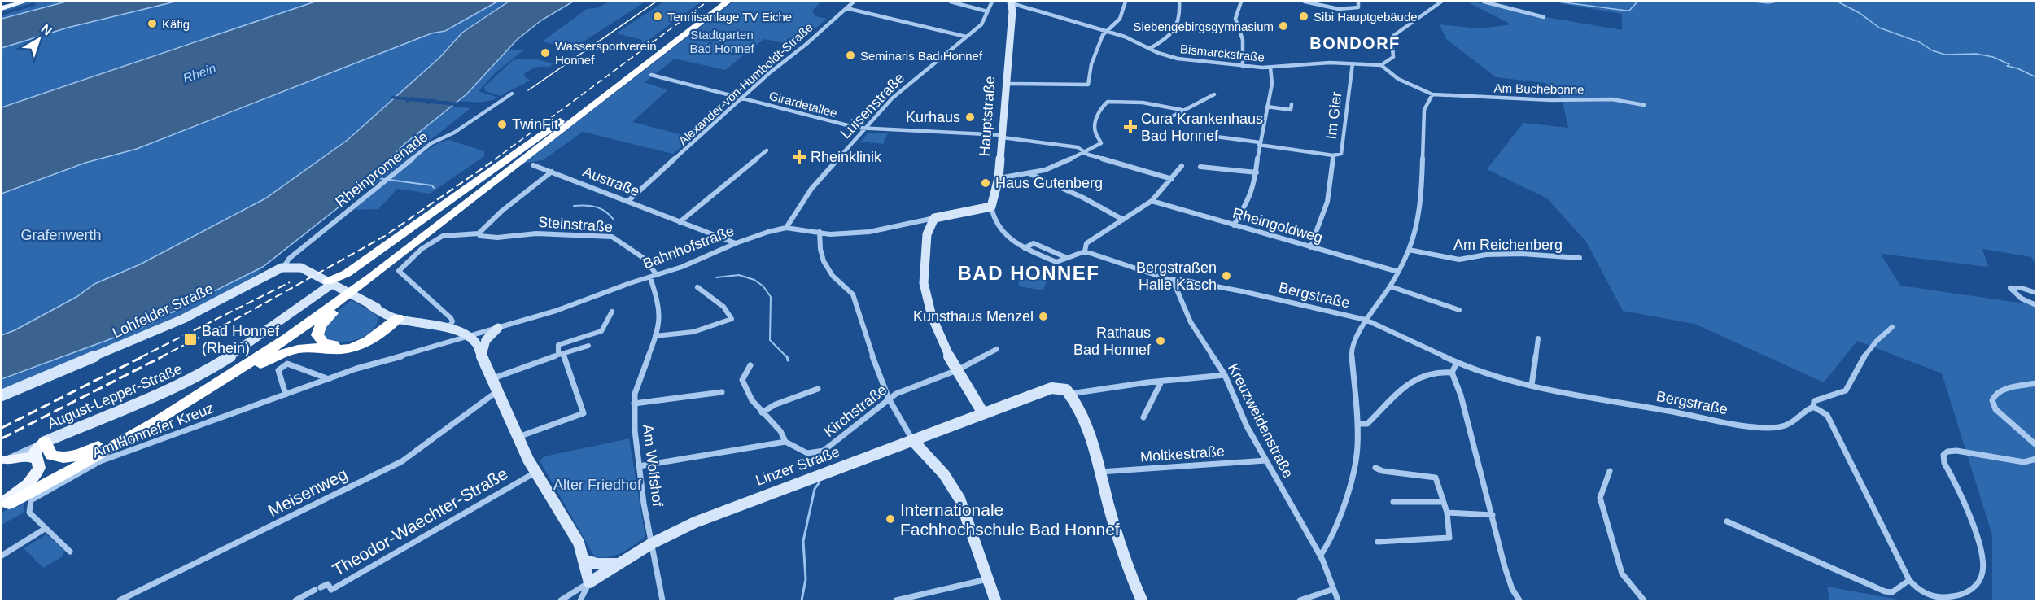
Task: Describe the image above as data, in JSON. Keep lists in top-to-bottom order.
{
  "streets": {
    "main road": [
      "Hauptstraße",
      "Bahnhofstraße",
      "Lohfelder Straße",
      "August-Lepper-Straße",
      "Linzer Straße"
    ],
    "street": [
      "Bismarckstraße",
      "Alexander-von-Humboldt-Straße",
      "Am Buchebonne",
      "Girardetallee",
      "Luisenstraße",
      "Im Gier",
      "Rheinpromenade",
      "Austraße",
      "Steinstraße",
      "Rheingoldweg",
      "Am Reichenberg",
      "Bergstraße",
      "Kirchstraße",
      "Kreuzweidenstraße",
      "Am Honnefer Kreuz",
      "Moltkestraße",
      "Am Wolfshof",
      "Meisenweg",
      "Theodor-Waechter-Straße"
    ]
  },
  "crossings": [
    ["Bismarckstraße", "Im Gier"],
    ["Bismarckstraße", "Hauptstraße"],
    ["Alexander-von-Humboldt-Straße", "Girardetallee"],
    ["Alexander-von-Humboldt-Straße", "Austraße"],
    ["Girardetallee", "Luisenstraße"],
    ["Girardetallee", "Hauptstraße"],
    ["Luisenstraße", "Bahnhofstraße"],
    ["Im Gier", "Rheingoldweg"],
    ["Hauptstraße", "Bahnhofstraße"],
    ["Rheinpromenade", "Lohfelder Straße"],
    ["Austraße", "Bahnhofstraße"],
    ["Steinstraße", "Bahnhofstraße"],
    ["Bahnhofstraße", "Am Honnefer Kreuz"],
    ["Bahnhofstraße", "Am Wolfshof"],
    ["Bergstraße", "Kreuzweidenstraße"],
    ["Kreuzweidenstraße", "Moltkestraße"],
    ["Am Wolfshof", "Linzer Straße"]
  ],
  "districts": ["BONDORF", "BAD HONNEF"],
  "water": ["Rhein"],
  "parks": ["Stadtgarten Bad Honnef", "Grafenwerth", "Alter Friedhof"],
  "places": {
    "other": [
      "Tennisanlage TV Eiche",
      "Sibi Hauptgebäude",
      "Käfig",
      "Siebengebirgsgymnasium",
      "Wassersportverein Honnef",
      "Seminaris Bad Honnef",
      "Kurhaus",
      "TwinFit",
      "Haus Gutenberg",
      "Bergstraßen Halle Kasch",
      "Kunsthaus Menzel",
      "Rathaus Bad Honnef",
      "Internationale Fachhochschule Bad Honnef"
    ],
    "health": ["Cura Krankenhaus Bad Honnef", "Rheinklinik"],
    "transit": ["Bad Honnef (Rhein)"]
  },
  "north": "top right"
}
